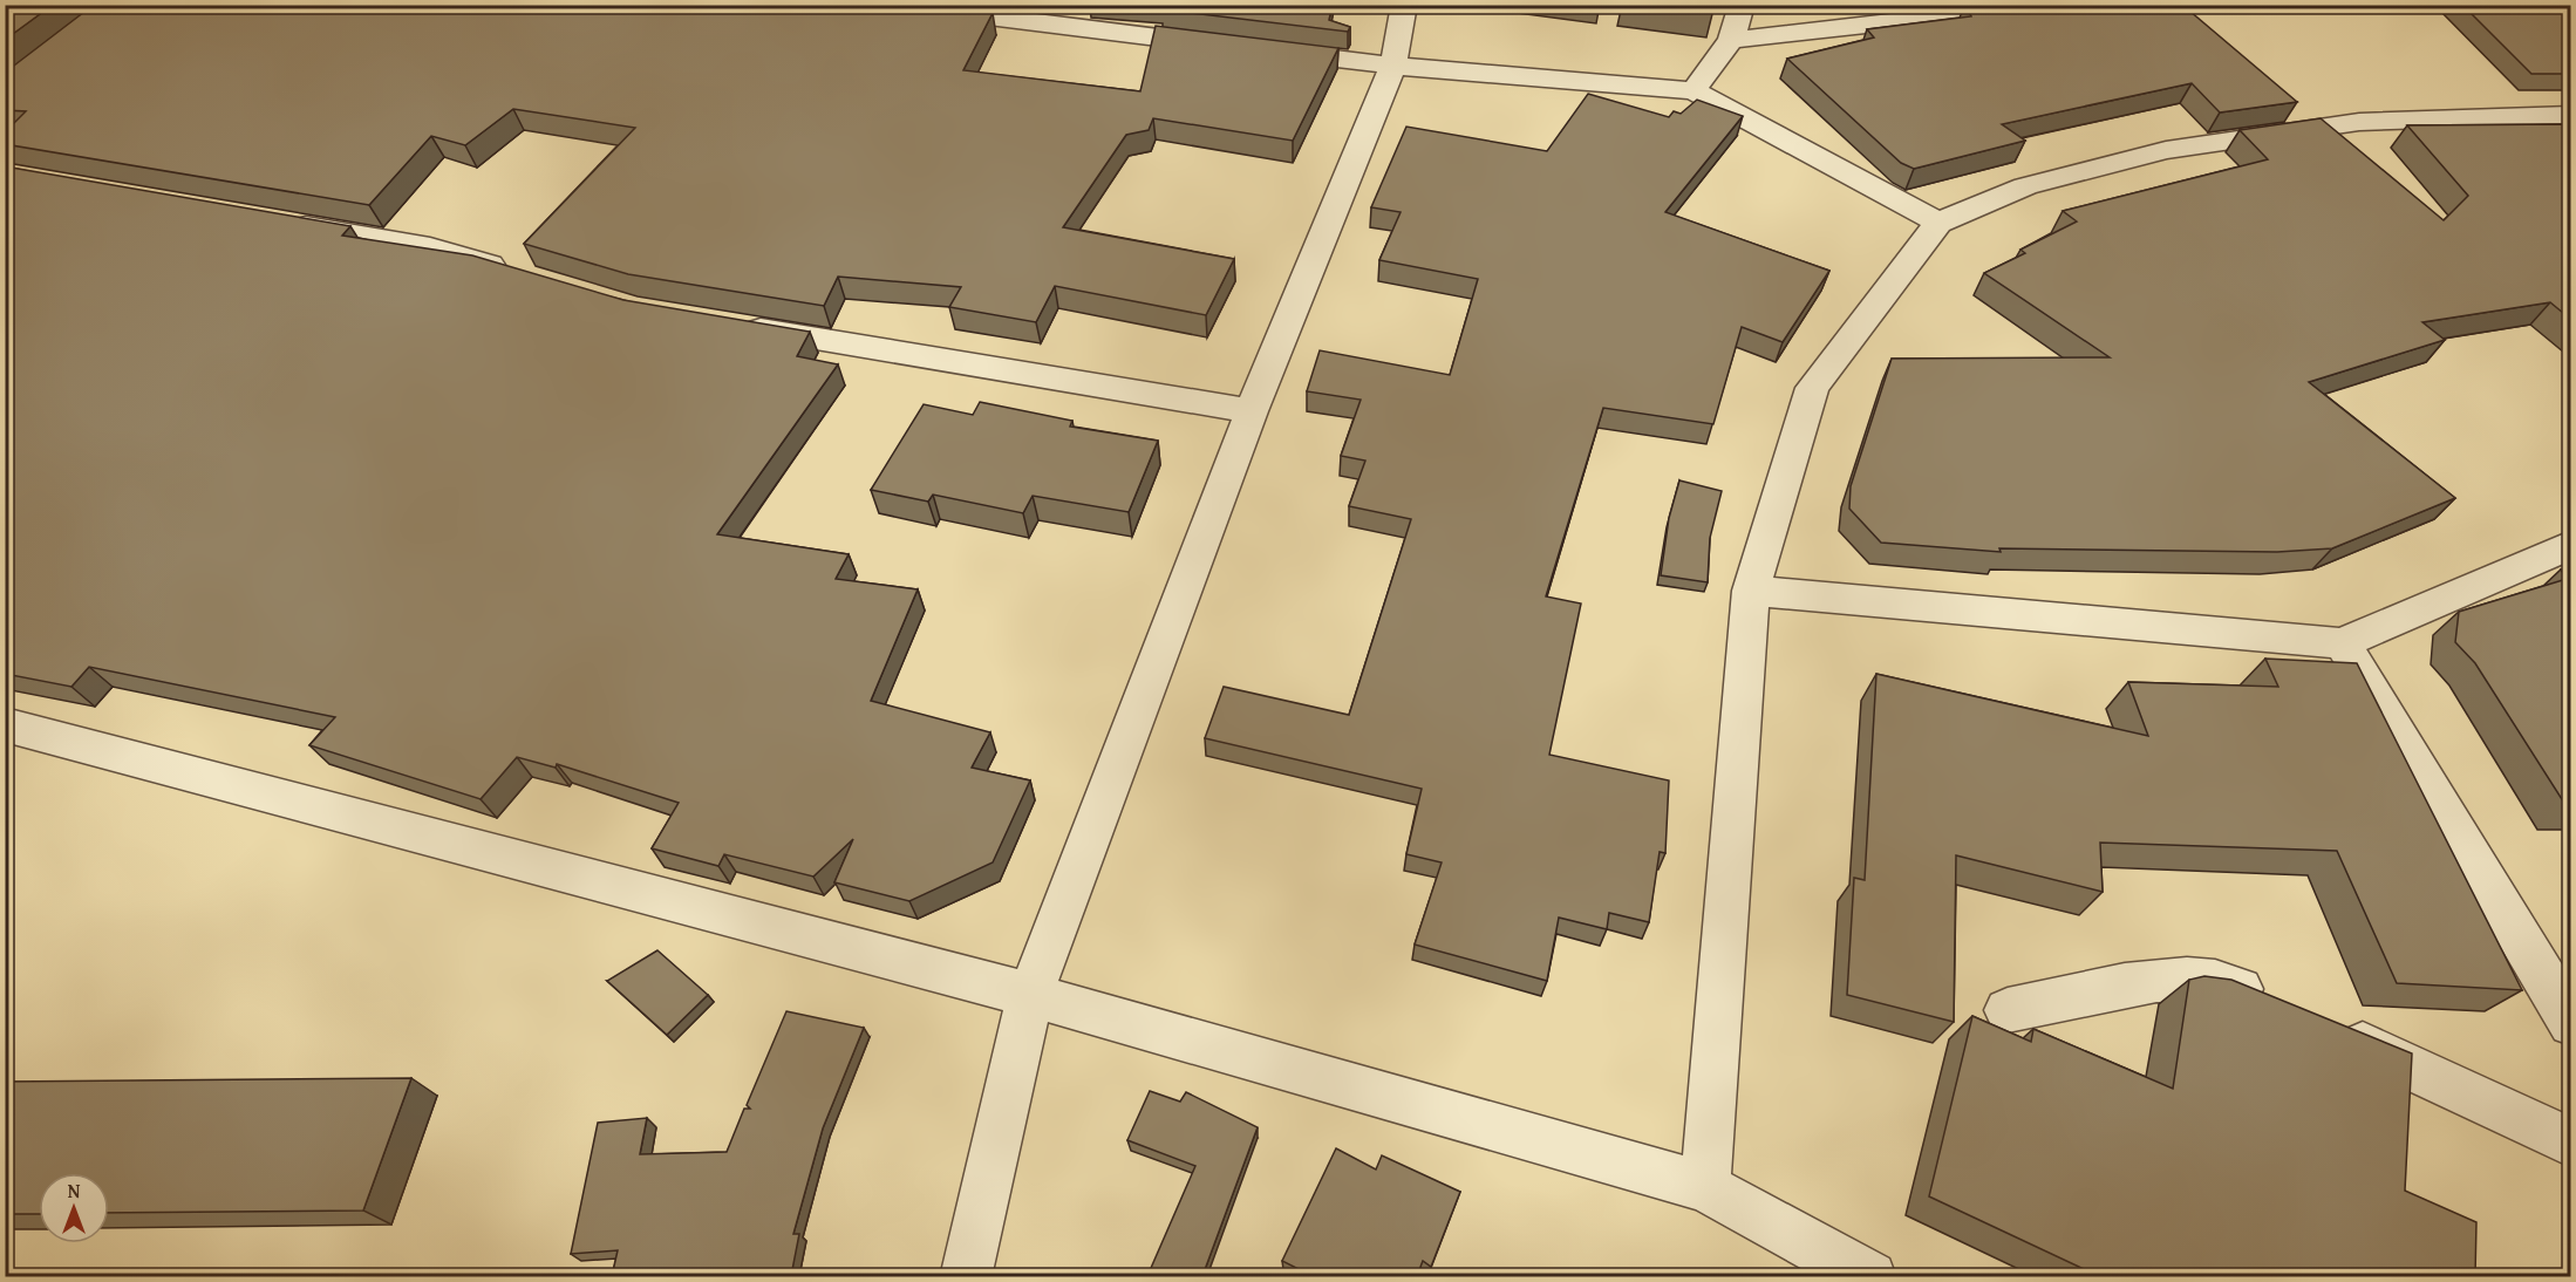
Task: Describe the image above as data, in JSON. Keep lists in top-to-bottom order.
{
  "north": "top"
}
